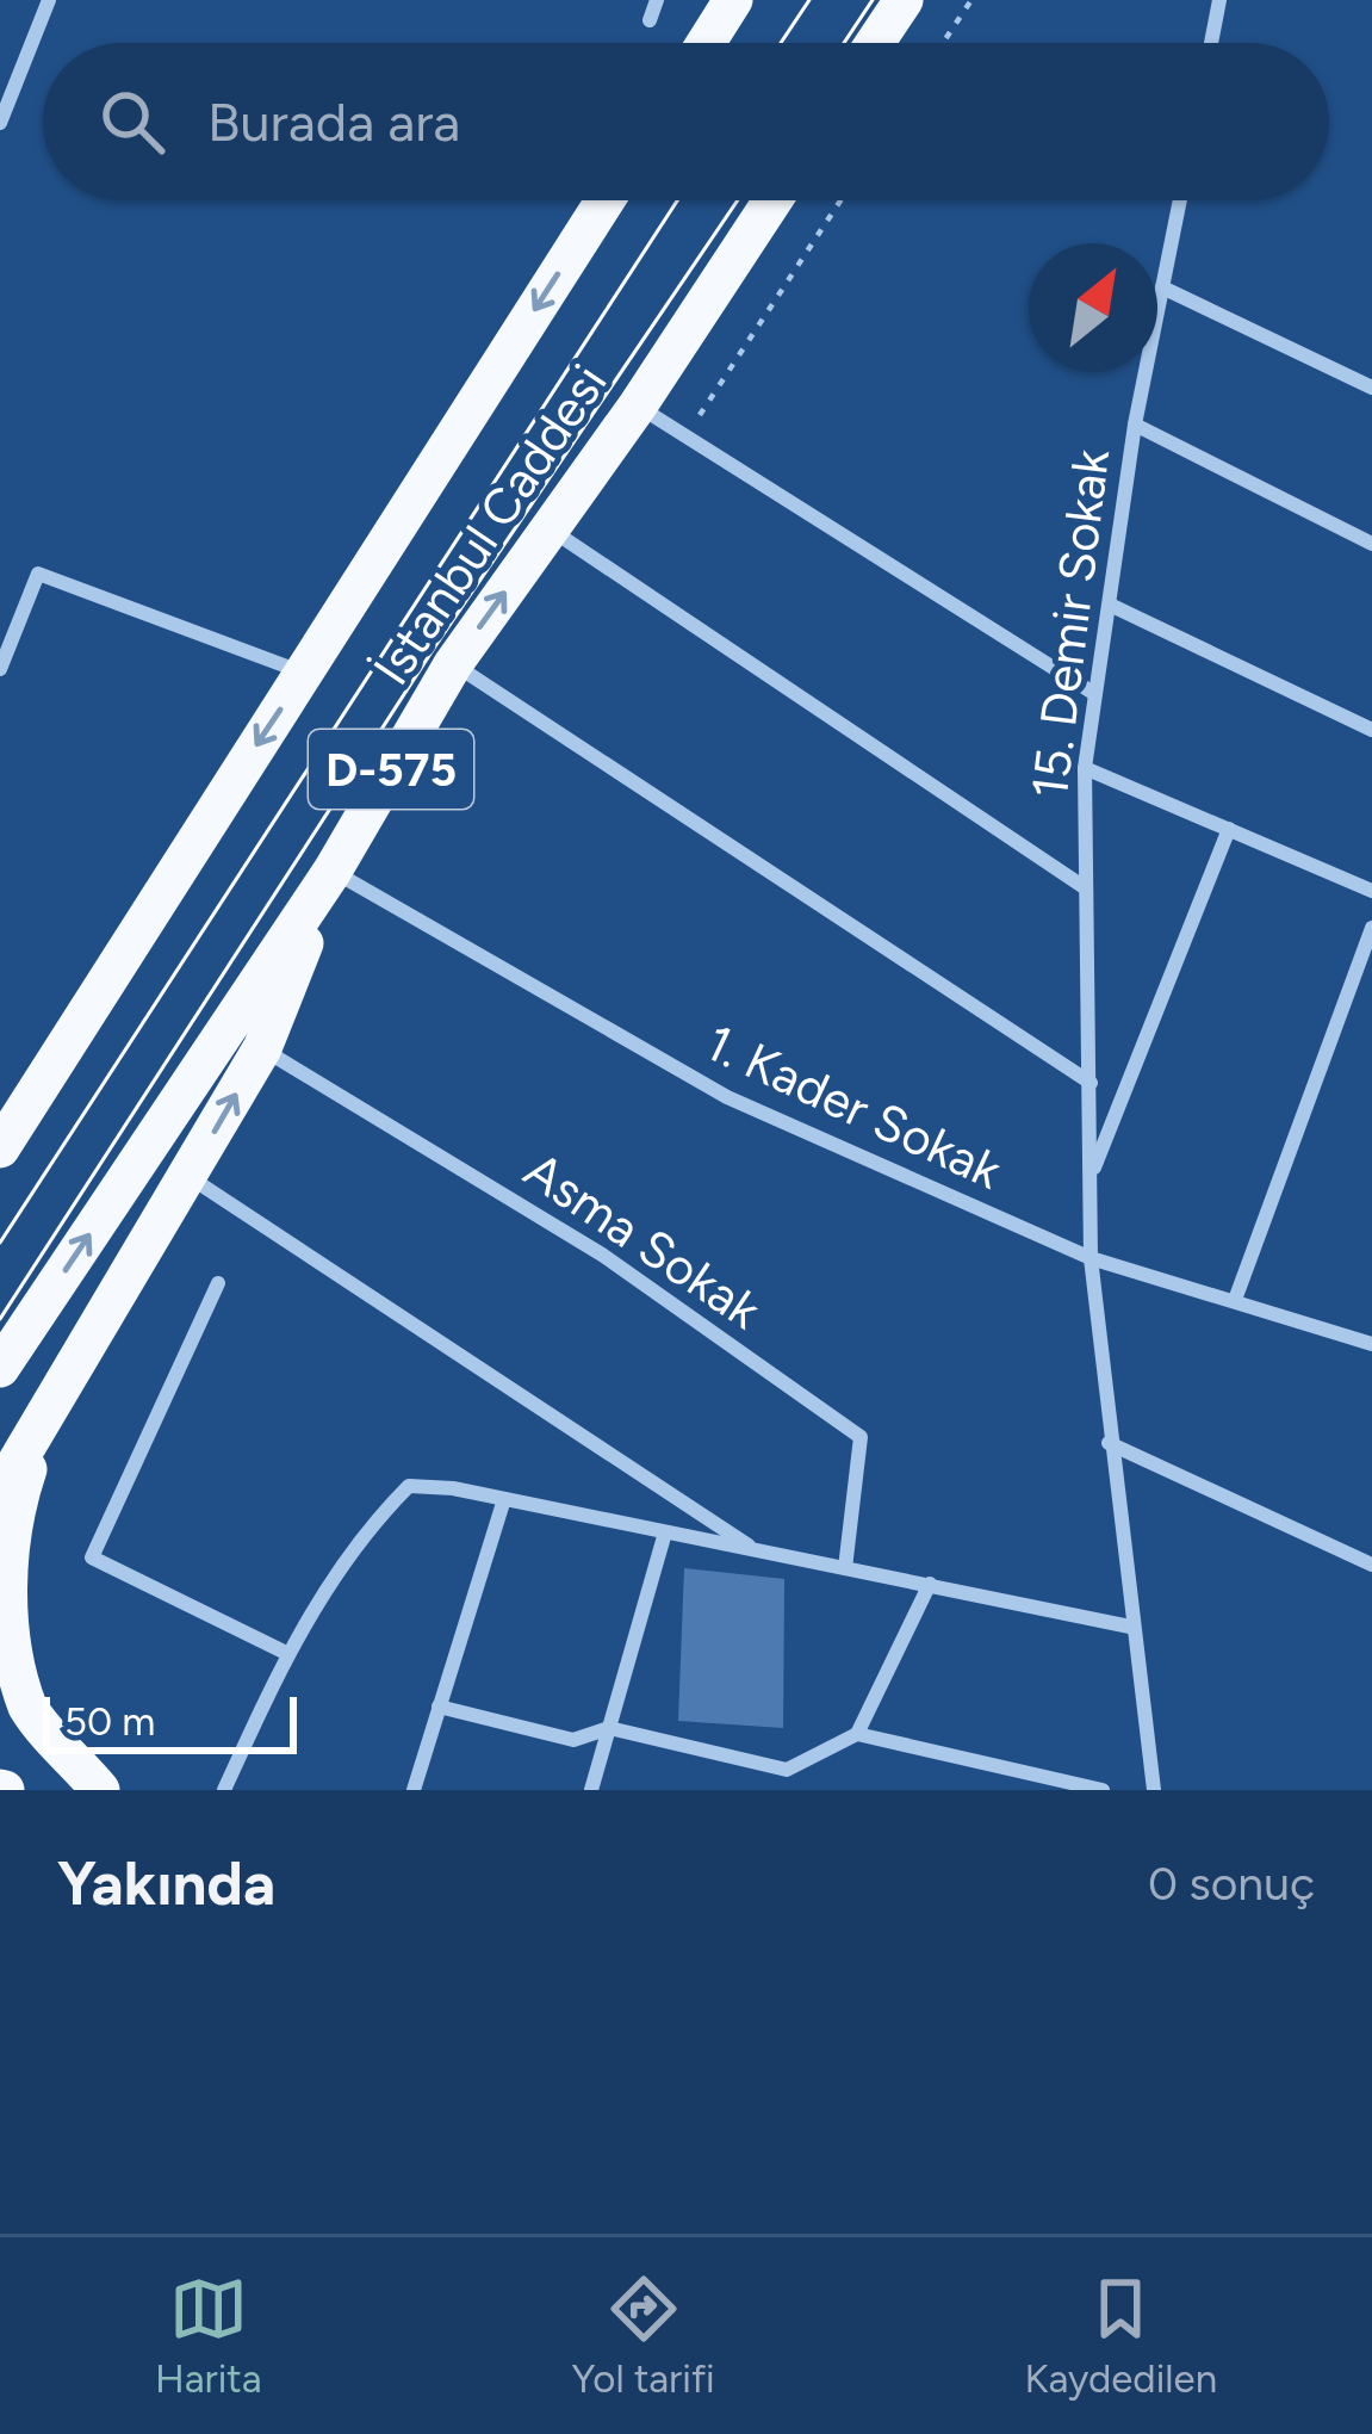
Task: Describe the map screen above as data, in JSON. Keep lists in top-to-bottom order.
{
  "streets": {
    "highway": ["İstanbul Caddesi", "D-575"],
    "street": ["15. Demir Sokak", "1. Kader Sokak", "Asma Sokak"]
  },
  "crossings": [
    ["İstanbul Caddesi", "1. Kader Sokak"],
    ["15. Demir Sokak", "1. Kader Sokak"]
  ],
  "scale_bar": "50 m",
  "north": "top right",
  "page": {
    "search": "Burada ara",
    "scale": "50 m",
    "heading": ["Yakında", "0 sonuç"],
    "nav": ["Harita", "Yol tarifi", "Kaydedilen"]
  }
}
